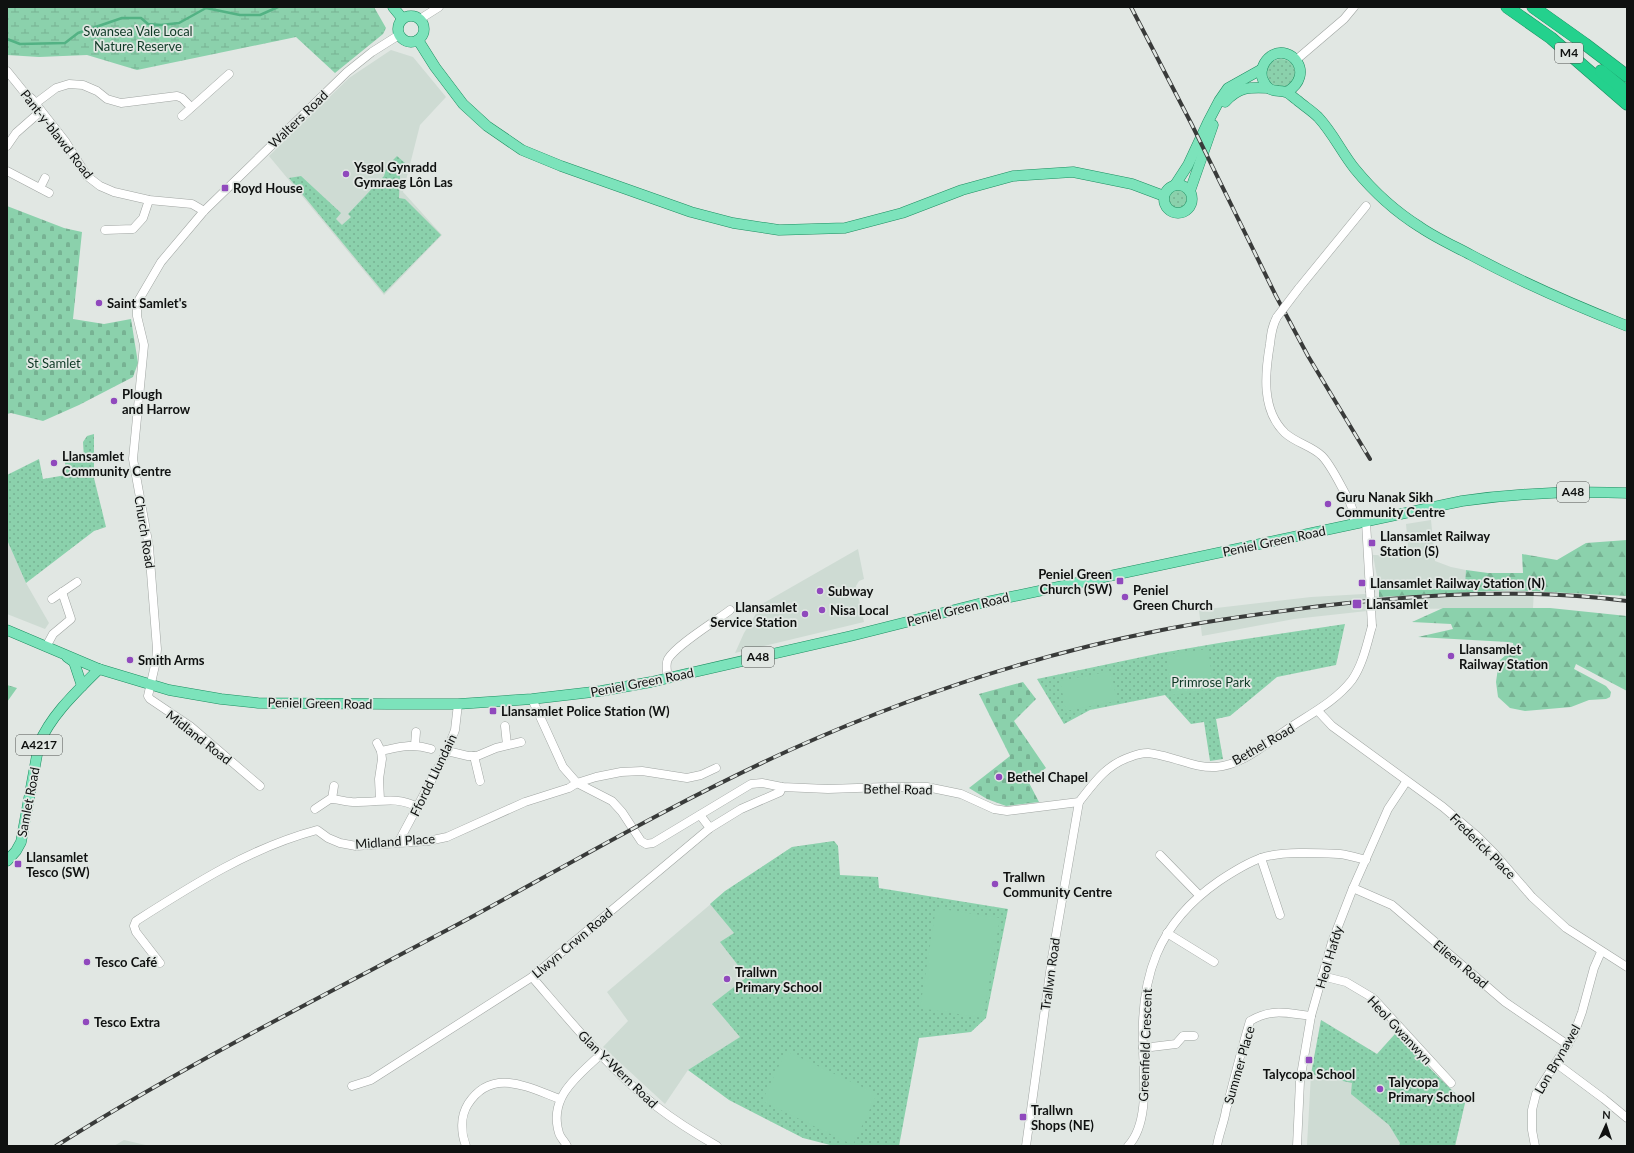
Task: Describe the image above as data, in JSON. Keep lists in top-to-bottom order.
{
  "streets": {
    "highway": ["M4"],
    "main road": [
      "A48",
      "Peniel Green Road",
      "A4217",
      "Samlet Road"
    ],
    "street": [
      "Walters Road",
      "Pant-y-blawd Road",
      "Church Road",
      "Midland Road",
      "Bethel Road",
      "Ffordd Llundain",
      "Midland Place",
      "Frederick Place",
      "Llwyn Crwn Road",
      "Heol Hafdy",
      "Eileen Road",
      "Trallwn Road",
      "Heol Gwanwyn",
      "Greenfield Crescent",
      "Lon Brynawel",
      "Summer Place",
      "Glan Y-Wern Road"
    ]
  },
  "crossings": [
    ["Walters Road", "Pant-y-blawd Road"],
    ["Walters Road", "Church Road"],
    ["Pant-y-blawd Road", "Church Road"],
    ["A48", "Peniel Green Road"],
    ["A48", "Samlet Road"],
    ["Church Road", "Peniel Green Road"],
    ["Church Road", "Midland Road"],
    ["Peniel Green Road", "Midland Road"],
    ["Peniel Green Road", "Bethel Road"],
    ["Peniel Green Road", "Ffordd Llundain"],
    ["Peniel Green Road", "Samlet Road"],
    ["Bethel Road", "Midland Place"],
    ["Bethel Road", "Frederick Place"],
    ["Bethel Road", "Llwyn Crwn Road"],
    ["Bethel Road", "Trallwn Road"],
    ["Ffordd Llundain", "Midland Place"],
    ["Frederick Place", "Heol Hafdy"],
    ["Frederick Place", "Lon Brynawel"],
    ["Llwyn Crwn Road", "Glan Y-Wern Road"],
    ["Heol Hafdy", "Eileen Road"],
    ["Heol Hafdy", "Heol Gwanwyn"],
    ["Heol Hafdy", "Greenfield Crescent"],
    ["Heol Hafdy", "Summer Place"],
    ["Eileen Road", "Lon Brynawel"]
  ],
  "parks": ["Swansea Vale Local Nature Reserve", "St Samlet", "Primrose Park"],
  "places": {
    "other": [
      "Ysgol Gynradd Gymraeg Lôn Las",
      "Saint Samlet's",
      "Plough and Harrow",
      "Llansamlet Community Centre",
      "Guru Nanak Sikh Community Centre",
      "Subway",
      "Peniel Green Church",
      "Nisa Local",
      "Llansamlet Service Station",
      "Llansamlet Railway Station",
      "Smith Arms",
      "Bethel Chapel",
      "Trallwn Community Centre",
      "Tesco Café",
      "Trallwn Primary School",
      "Tesco Extra",
      "Talycopa Primary School"
    ],
    "transit": [
      "Royd House",
      "Llansamlet Railway Station (S)",
      "Peniel Green Church (SW)",
      "Llansamlet Railway Station (N)",
      "Llansamlet",
      "Llansamlet Police Station (W)",
      "Llansamlet Tesco (SW)",
      "Talycopa School",
      "Trallwn Shops (NE)"
    ]
  },
  "north": "top"
}
